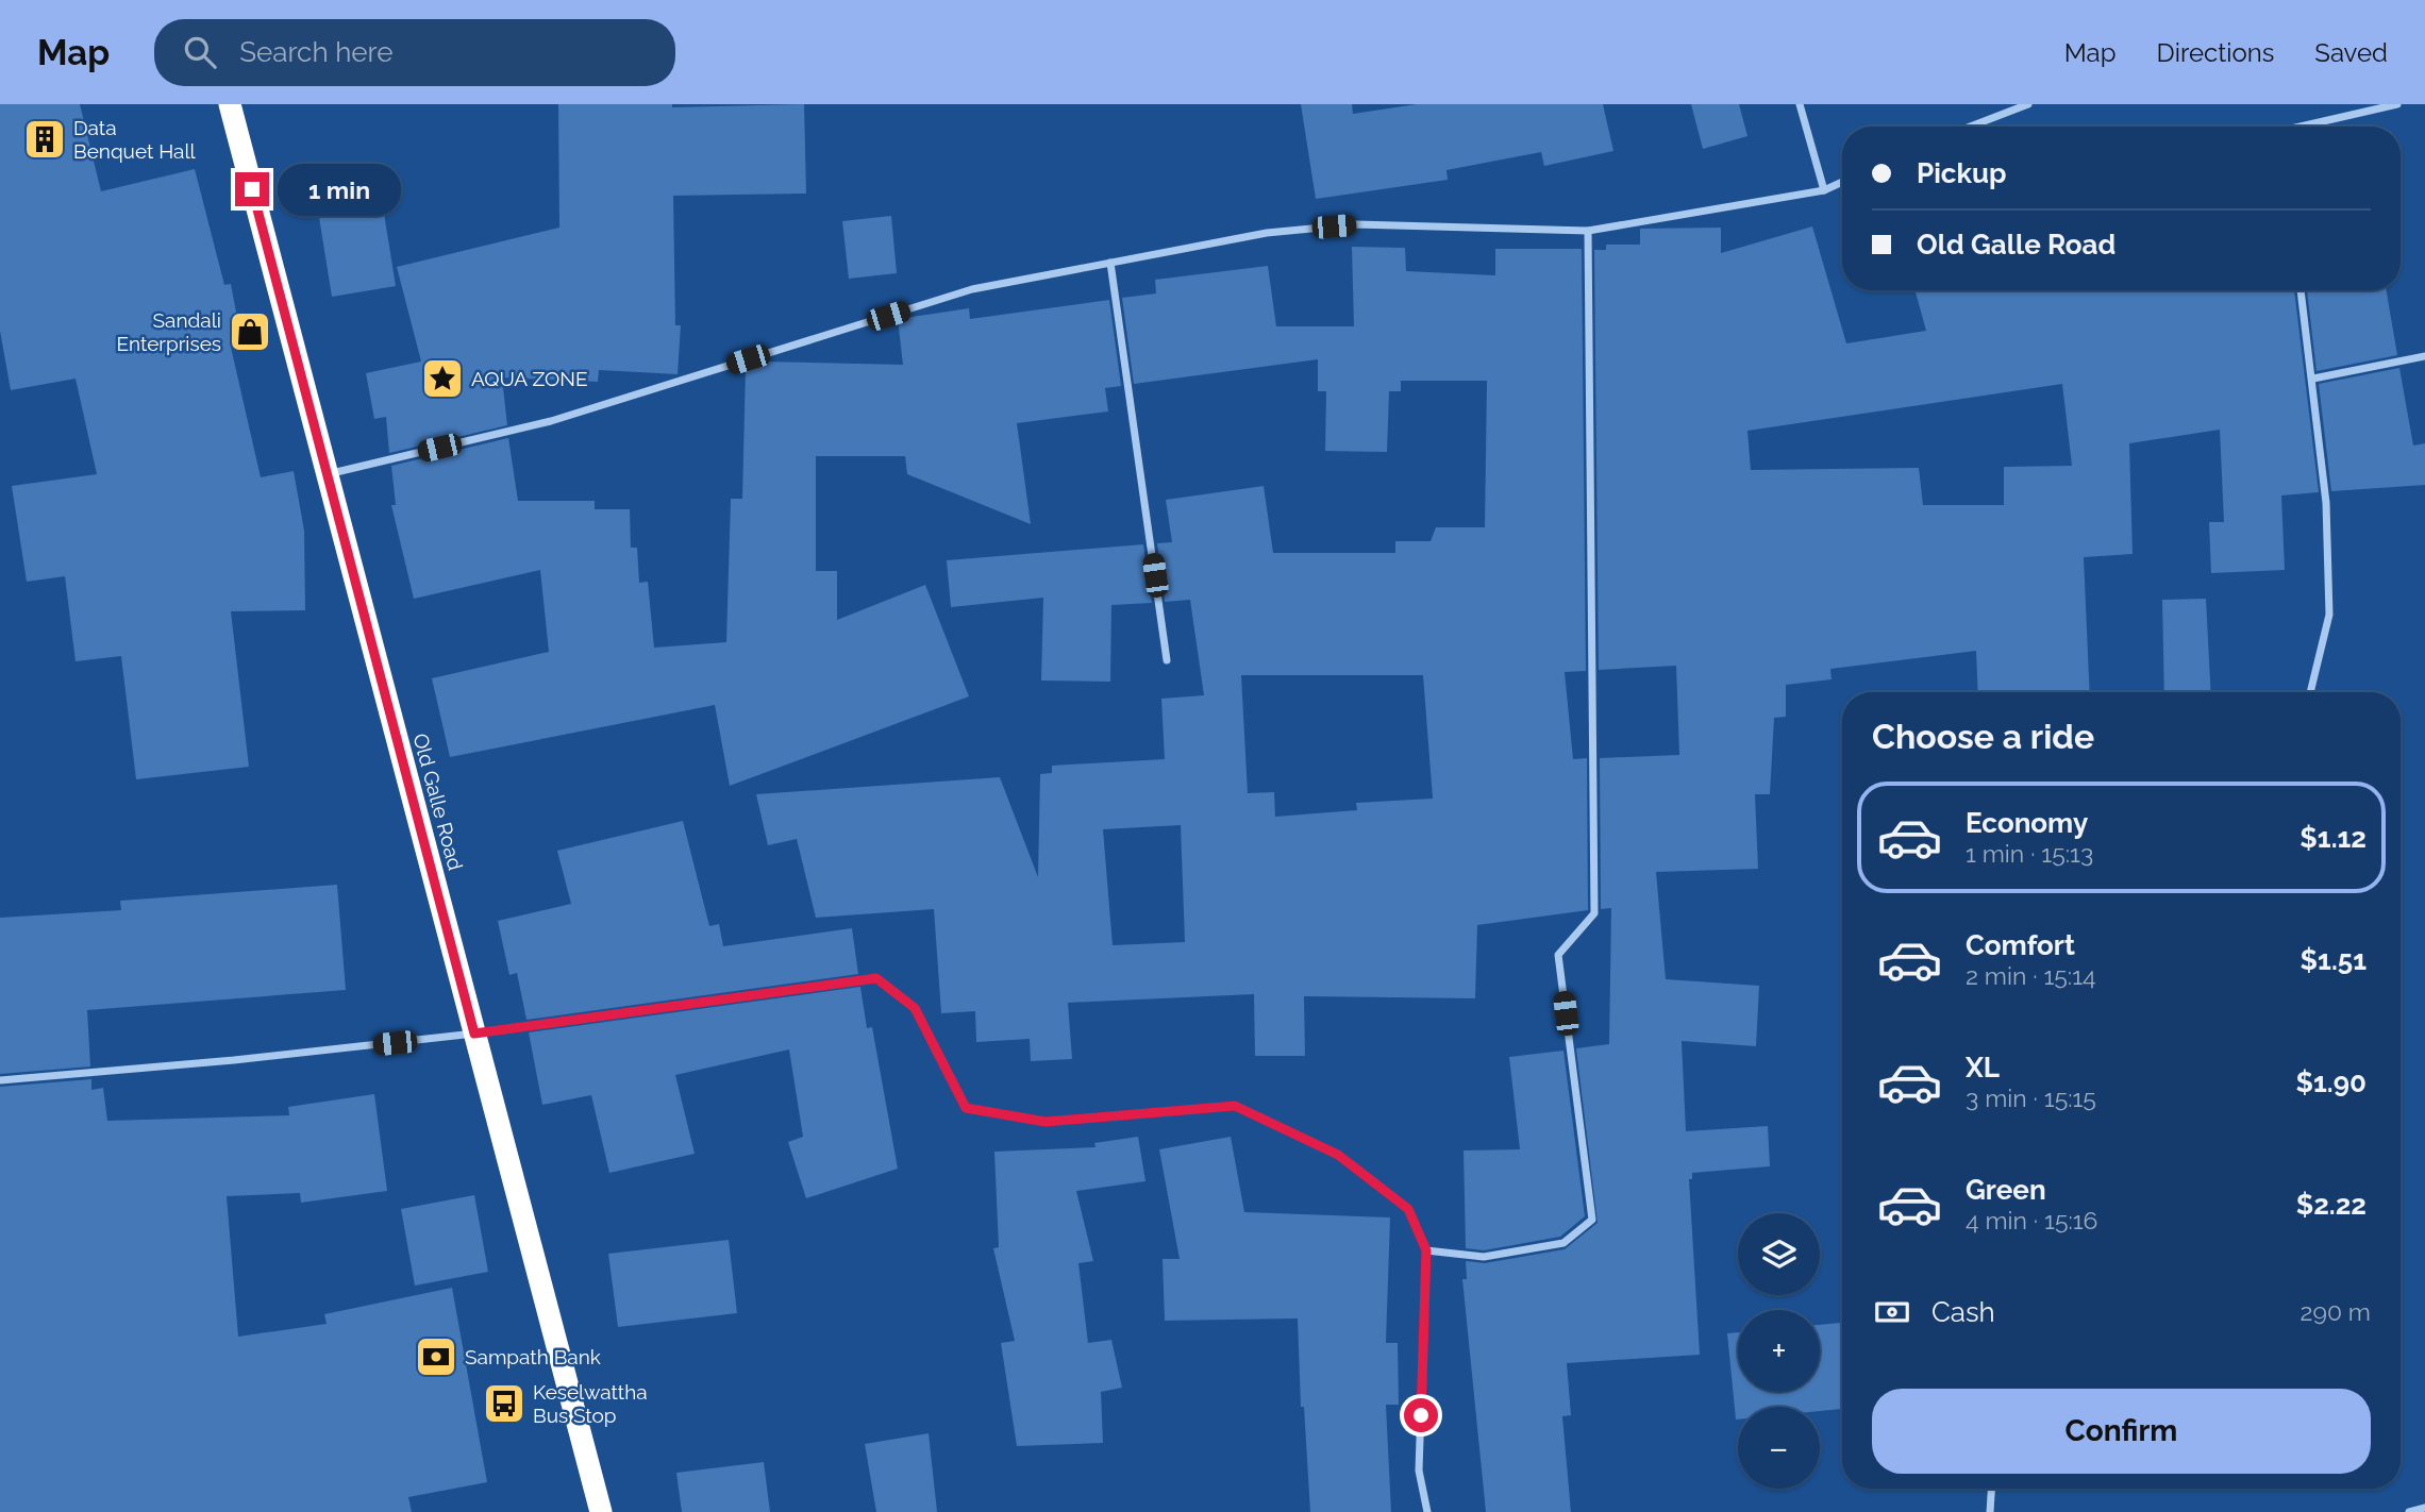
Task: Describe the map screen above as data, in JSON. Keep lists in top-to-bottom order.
{
  "streets": {
    "highway": ["Old Galle Road"]
  },
  "places": {
    "building": ["Data Benquet Hall"],
    "shop": ["Sandali Enterprises"],
    "place": ["AQUA ZONE"],
    "bank": ["Sampath Bank"],
    "bus stop": ["Keselwattha Bus Stop"]
  },
  "page": {
    "header": "Map",
    "search": "Search here",
    "nav": ["Map", "Directions", "Saved"],
    "banner": ["Pickup", "Old Galle Road"],
    "bubble": "1 min",
    "heading": "Choose a ride",
    "list": [
      {
        "name": "Economy",
        "note": "1 min · 15:13",
        "value": "$1.12"
      },
      {
        "name": "Comfort",
        "note": "2 min · 15:14",
        "value": "$1.51"
      },
      {
        "name": "XL",
        "note": "3 min · 15:15",
        "value": "$1.90"
      },
      {
        "name": "Green",
        "note": "4 min · 15:16",
        "value": "$2.22"
      }
    ],
    "map_buttons": ["+", "−"],
    "pay": ["Cash", "290 m"],
    "buttons": "Confirm"
  }
}
